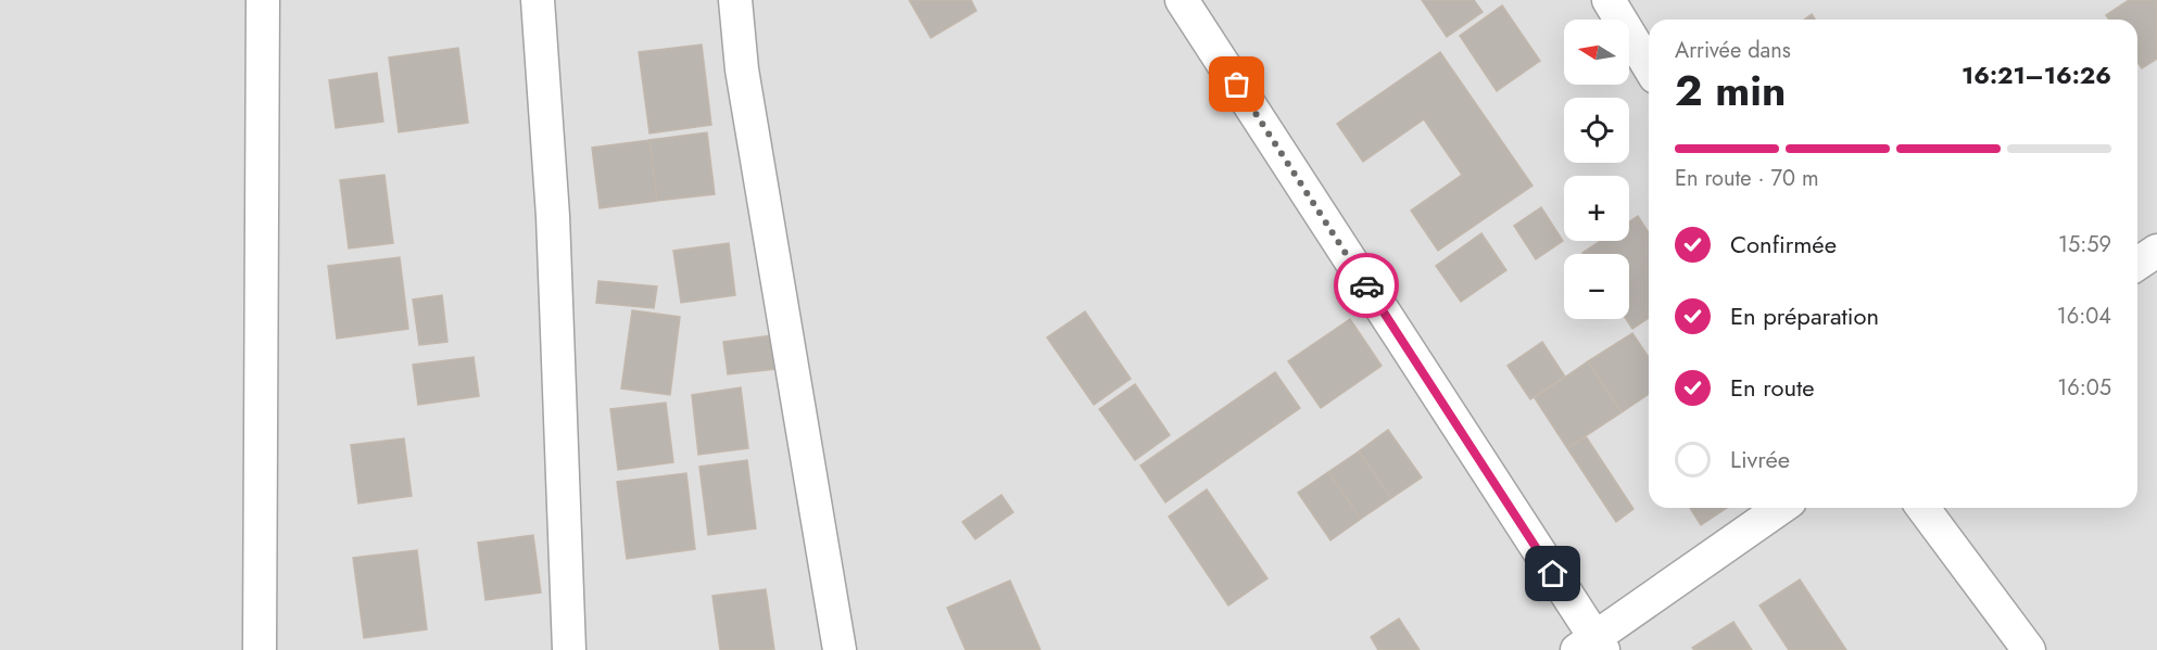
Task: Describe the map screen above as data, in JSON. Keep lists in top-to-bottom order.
{
  "north": "left",
  "page": {
    "map_buttons": ["+", "−"],
    "heading": ["2 min", "Arrivée dans", "16:21–16:26"],
    "bar": "En route · 70 m",
    "list": [
      ["Confirmée", "15:59"],
      ["En préparation", "16:04"],
      ["En route", "16:05"],
      "Livrée"
    ]
  }
}
